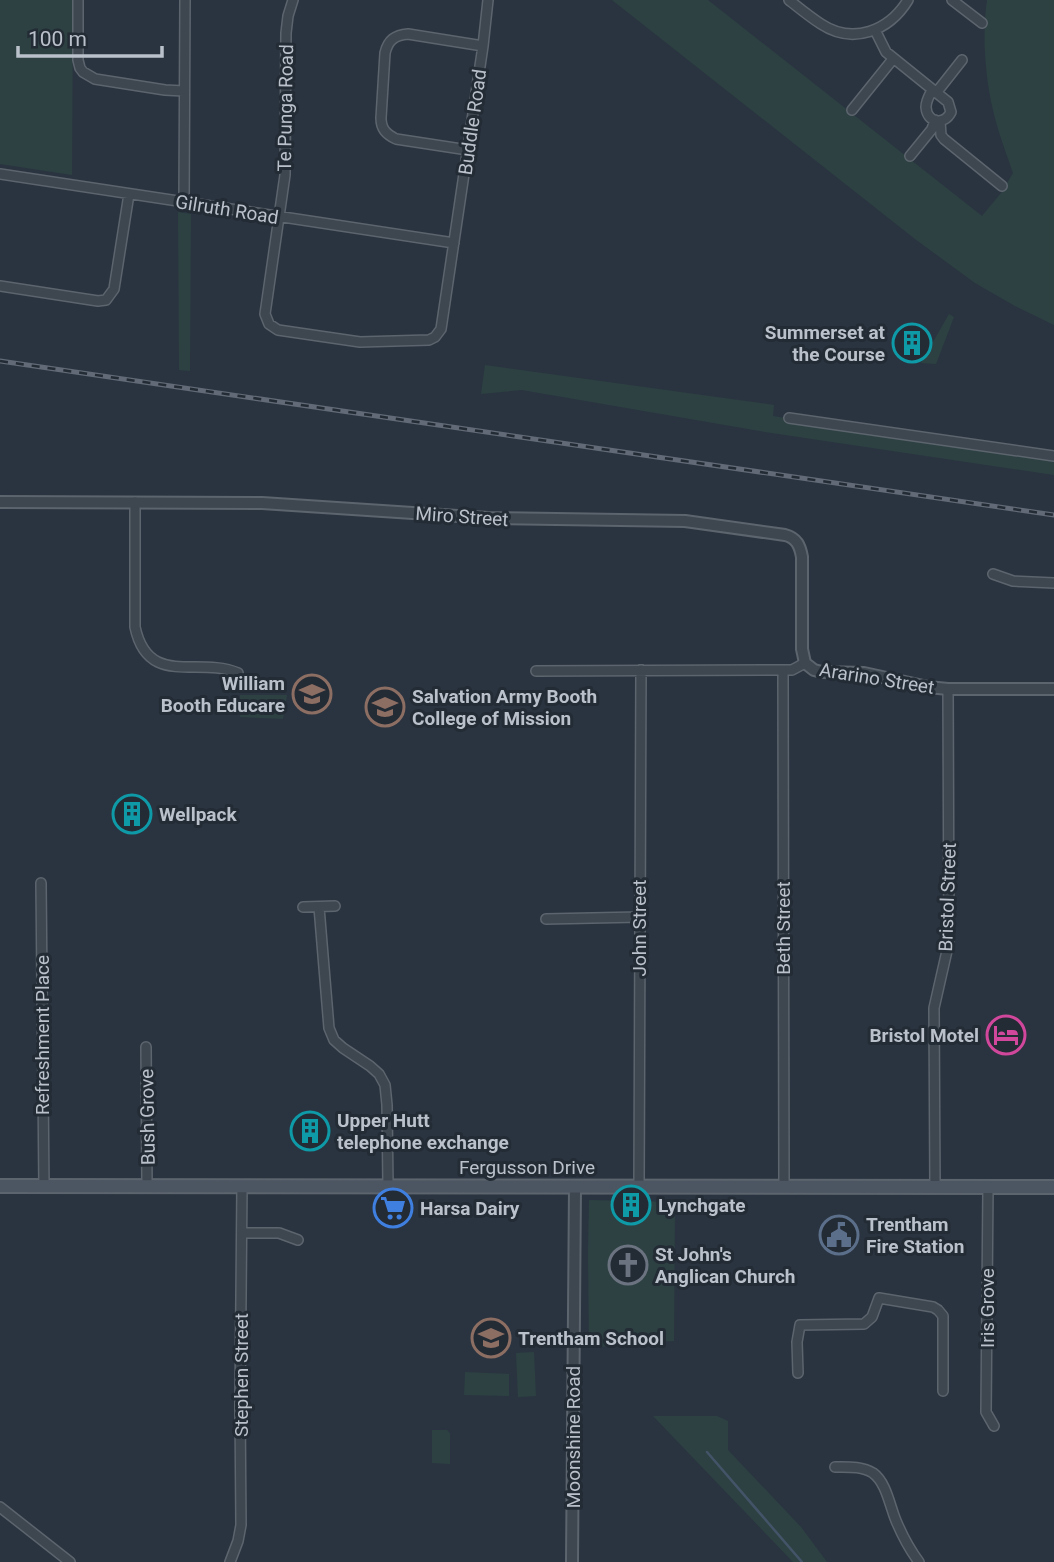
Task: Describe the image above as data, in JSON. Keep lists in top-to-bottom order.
{
  "streets": {
    "main road": ["Fergusson Drive"],
    "street": [
      "Te Punga Road",
      "Buddle Road",
      "Gilruth Road",
      "Miro Street",
      "Ararino Street",
      "Bristol Street",
      "John Street",
      "Beth Street",
      "Refreshment Place",
      "Bush Grove",
      "Iris Grove",
      "Stephen Street",
      "Moonshine Road"
    ]
  },
  "crossings": [
    ["Te Punga Road", "Buddle Road"],
    ["Te Punga Road", "Gilruth Road"],
    ["Buddle Road", "Gilruth Road"],
    ["Miro Street", "Ararino Street"],
    ["Ararino Street", "Bristol Street"],
    ["Ararino Street", "John Street"],
    ["Ararino Street", "Beth Street"],
    ["Bristol Street", "Fergusson Drive"],
    ["John Street", "Fergusson Drive"],
    ["Beth Street", "Fergusson Drive"],
    ["Refreshment Place", "Fergusson Drive"],
    ["Bush Grove", "Fergusson Drive"],
    ["Fergusson Drive", "Iris Grove"],
    ["Fergusson Drive", "Stephen Street"],
    ["Fergusson Drive", "Moonshine Road"]
  ],
  "places": {
    "building": [
      "Summerset at the Course",
      "Wellpack",
      "Upper Hutt telephone exchange",
      "Lynchgate"
    ],
    "school or university": ["William Booth Educare", "Salvation Army Booth College of Mission", "Trentham School"],
    "hotel": ["Bristol Motel"],
    "supermarket": ["Harsa Dairy"],
    "public building": ["Trentham Fire Station"],
    "church": ["St John's Anglican Church"]
  },
  "scale_bar": "100 m"
}
